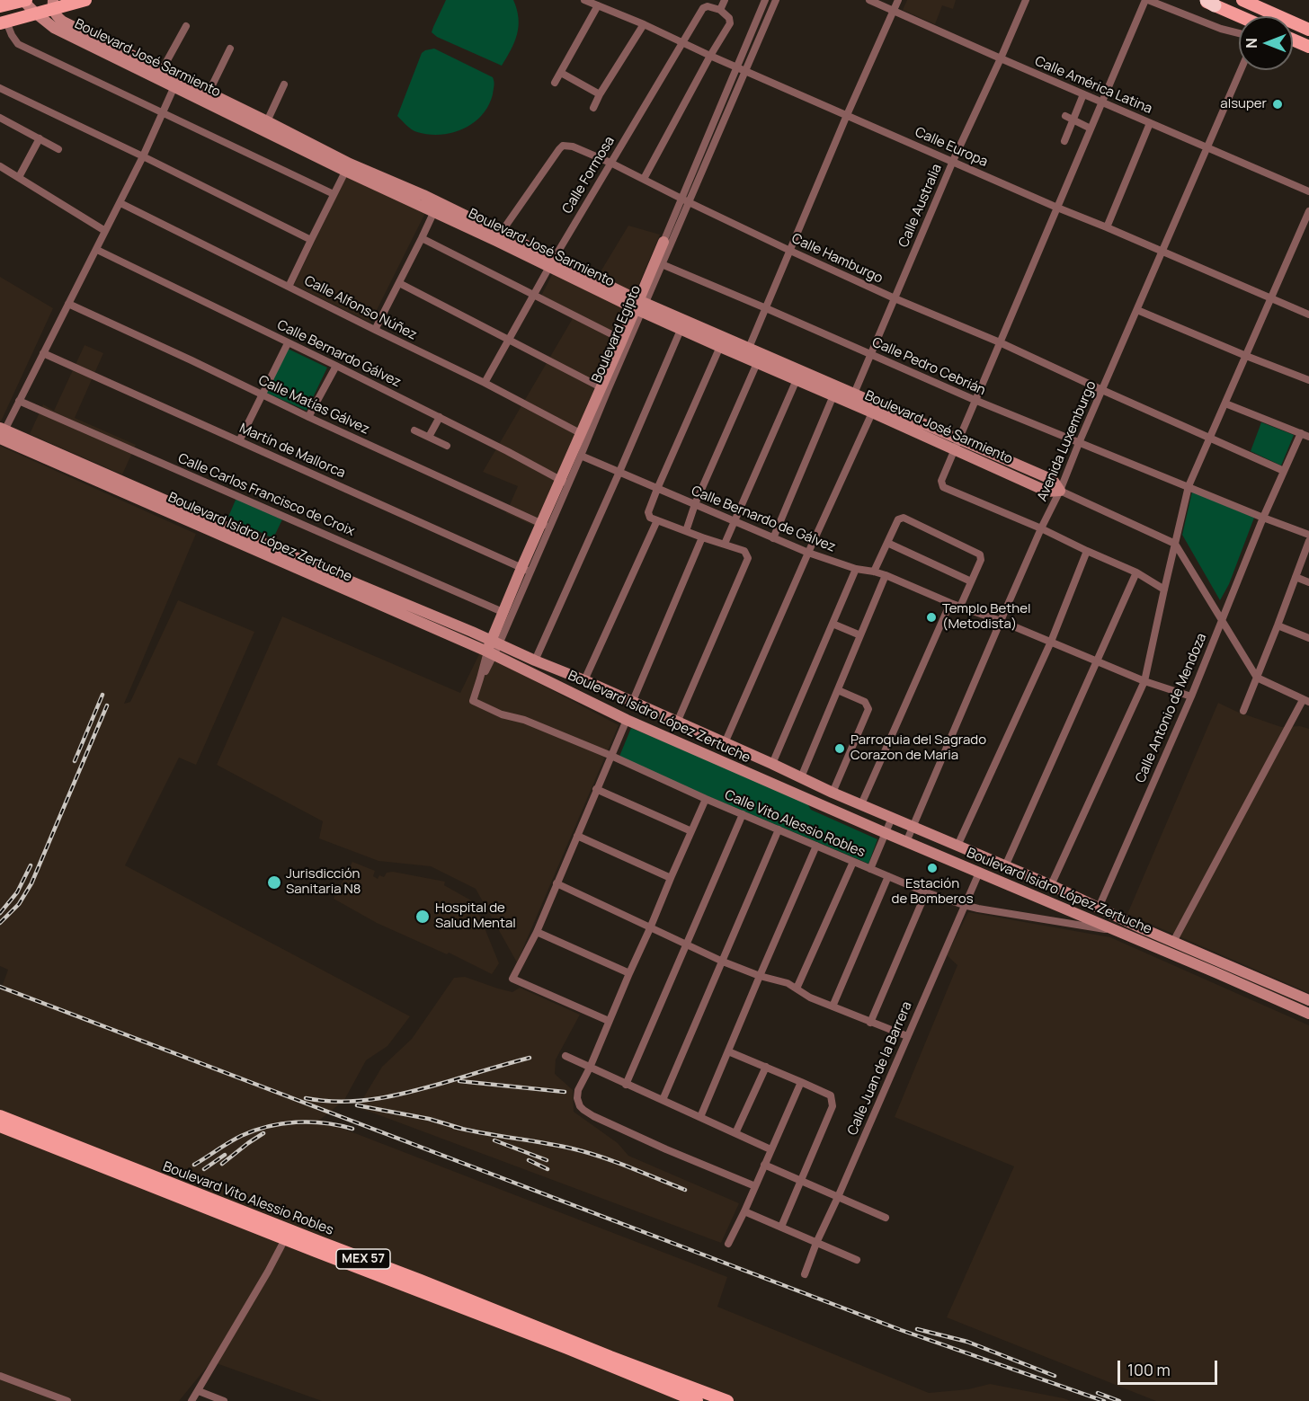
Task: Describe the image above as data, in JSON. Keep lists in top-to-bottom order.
{
  "streets": {
    "main road": ["Boulevard Vito Alessio Robles", "MEX 57"],
    "street": [
      "Boulevard José Sarmiento",
      "Calle América Latina",
      "Calle Europa",
      "Calle Formosa",
      "Calle Australia",
      "Calle Hamburgo",
      "Calle Alfonso Núñez",
      "Boulevard Egipto",
      "Calle Bernardo Gálvez",
      "Calle Pedro Cebrián",
      "Calle Matías Gálvez",
      "Avenida Luxemburgo",
      "Martín de Mallorca",
      "Calle Carlos Francisco de Croix",
      "Calle Bernardo de Gálvez",
      "Boulevard Isidro López Zertuche",
      "Calle Antonio de Mendoza",
      "Calle Vito Alessio Robles",
      "Calle Juan de la Barrera"
    ]
  },
  "crossings": [
    ["Boulevard José Sarmiento", "Calle Formosa"],
    ["Boulevard José Sarmiento", "Calle Australia"],
    ["Boulevard José Sarmiento", "Calle Hamburgo"],
    ["Boulevard José Sarmiento", "Boulevard Egipto"],
    ["Boulevard José Sarmiento", "Avenida Luxemburgo"],
    ["Calle América Latina", "Calle Australia"],
    ["Calle América Latina", "Avenida Luxemburgo"],
    ["Calle Europa", "Calle Formosa"],
    ["Calle Europa", "Calle Australia"],
    ["Calle Europa", "Boulevard Egipto"],
    ["Calle Europa", "Avenida Luxemburgo"],
    ["Calle Formosa", "Calle Hamburgo"],
    ["Calle Formosa", "Calle Alfonso Núñez"],
    ["Calle Australia", "Calle Hamburgo"],
    ["Calle Australia", "Calle Pedro Cebrián"],
    ["Calle Hamburgo", "Boulevard Egipto"],
    ["Calle Hamburgo", "Avenida Luxemburgo"],
    ["Calle Hamburgo", "Calle Antonio de Mendoza"],
    ["Calle Alfonso Núñez", "Boulevard Egipto"],
    ["Boulevard Egipto", "Calle Bernardo Gálvez"],
    ["Boulevard Egipto", "Calle Pedro Cebrián"],
    ["Boulevard Egipto", "Calle Matías Gálvez"],
    ["Boulevard Egipto", "Martín de Mallorca"],
    ["Boulevard Egipto", "Calle Carlos Francisco de Croix"],
    ["Boulevard Egipto", "Calle Bernardo de Gálvez"],
    ["Boulevard Egipto", "Boulevard Isidro López Zertuche"],
    ["Boulevard Egipto", "Calle Vito Alessio Robles"],
    ["Calle Pedro Cebrián", "Avenida Luxemburgo"],
    ["Calle Pedro Cebrián", "Calle Antonio de Mendoza"],
    ["Avenida Luxemburgo", "Calle Bernardo de Gálvez"],
    ["Avenida Luxemburgo", "Boulevard Isidro López Zertuche"],
    ["Calle Bernardo de Gálvez", "Calle Antonio de Mendoza"],
    ["Boulevard Isidro López Zertuche", "Calle Antonio de Mendoza"],
    ["Boulevard Isidro López Zertuche", "Calle Vito Alessio Robles"],
    ["Boulevard Isidro López Zertuche", "Calle Juan de la Barrera"],
    ["Calle Vito Alessio Robles", "Calle Juan de la Barrera"]
  ],
  "places": [
    "alsuper",
    "Templo Bethel (Metodista)",
    "Parroquia del Sagrado Corazon de Maria",
    "Estación de Bomberos",
    "Jurisdicción Sanitaria N8",
    "Hospital de Salud Mental"
  ],
  "scale_bar": "100 m",
  "north": "left"
}
